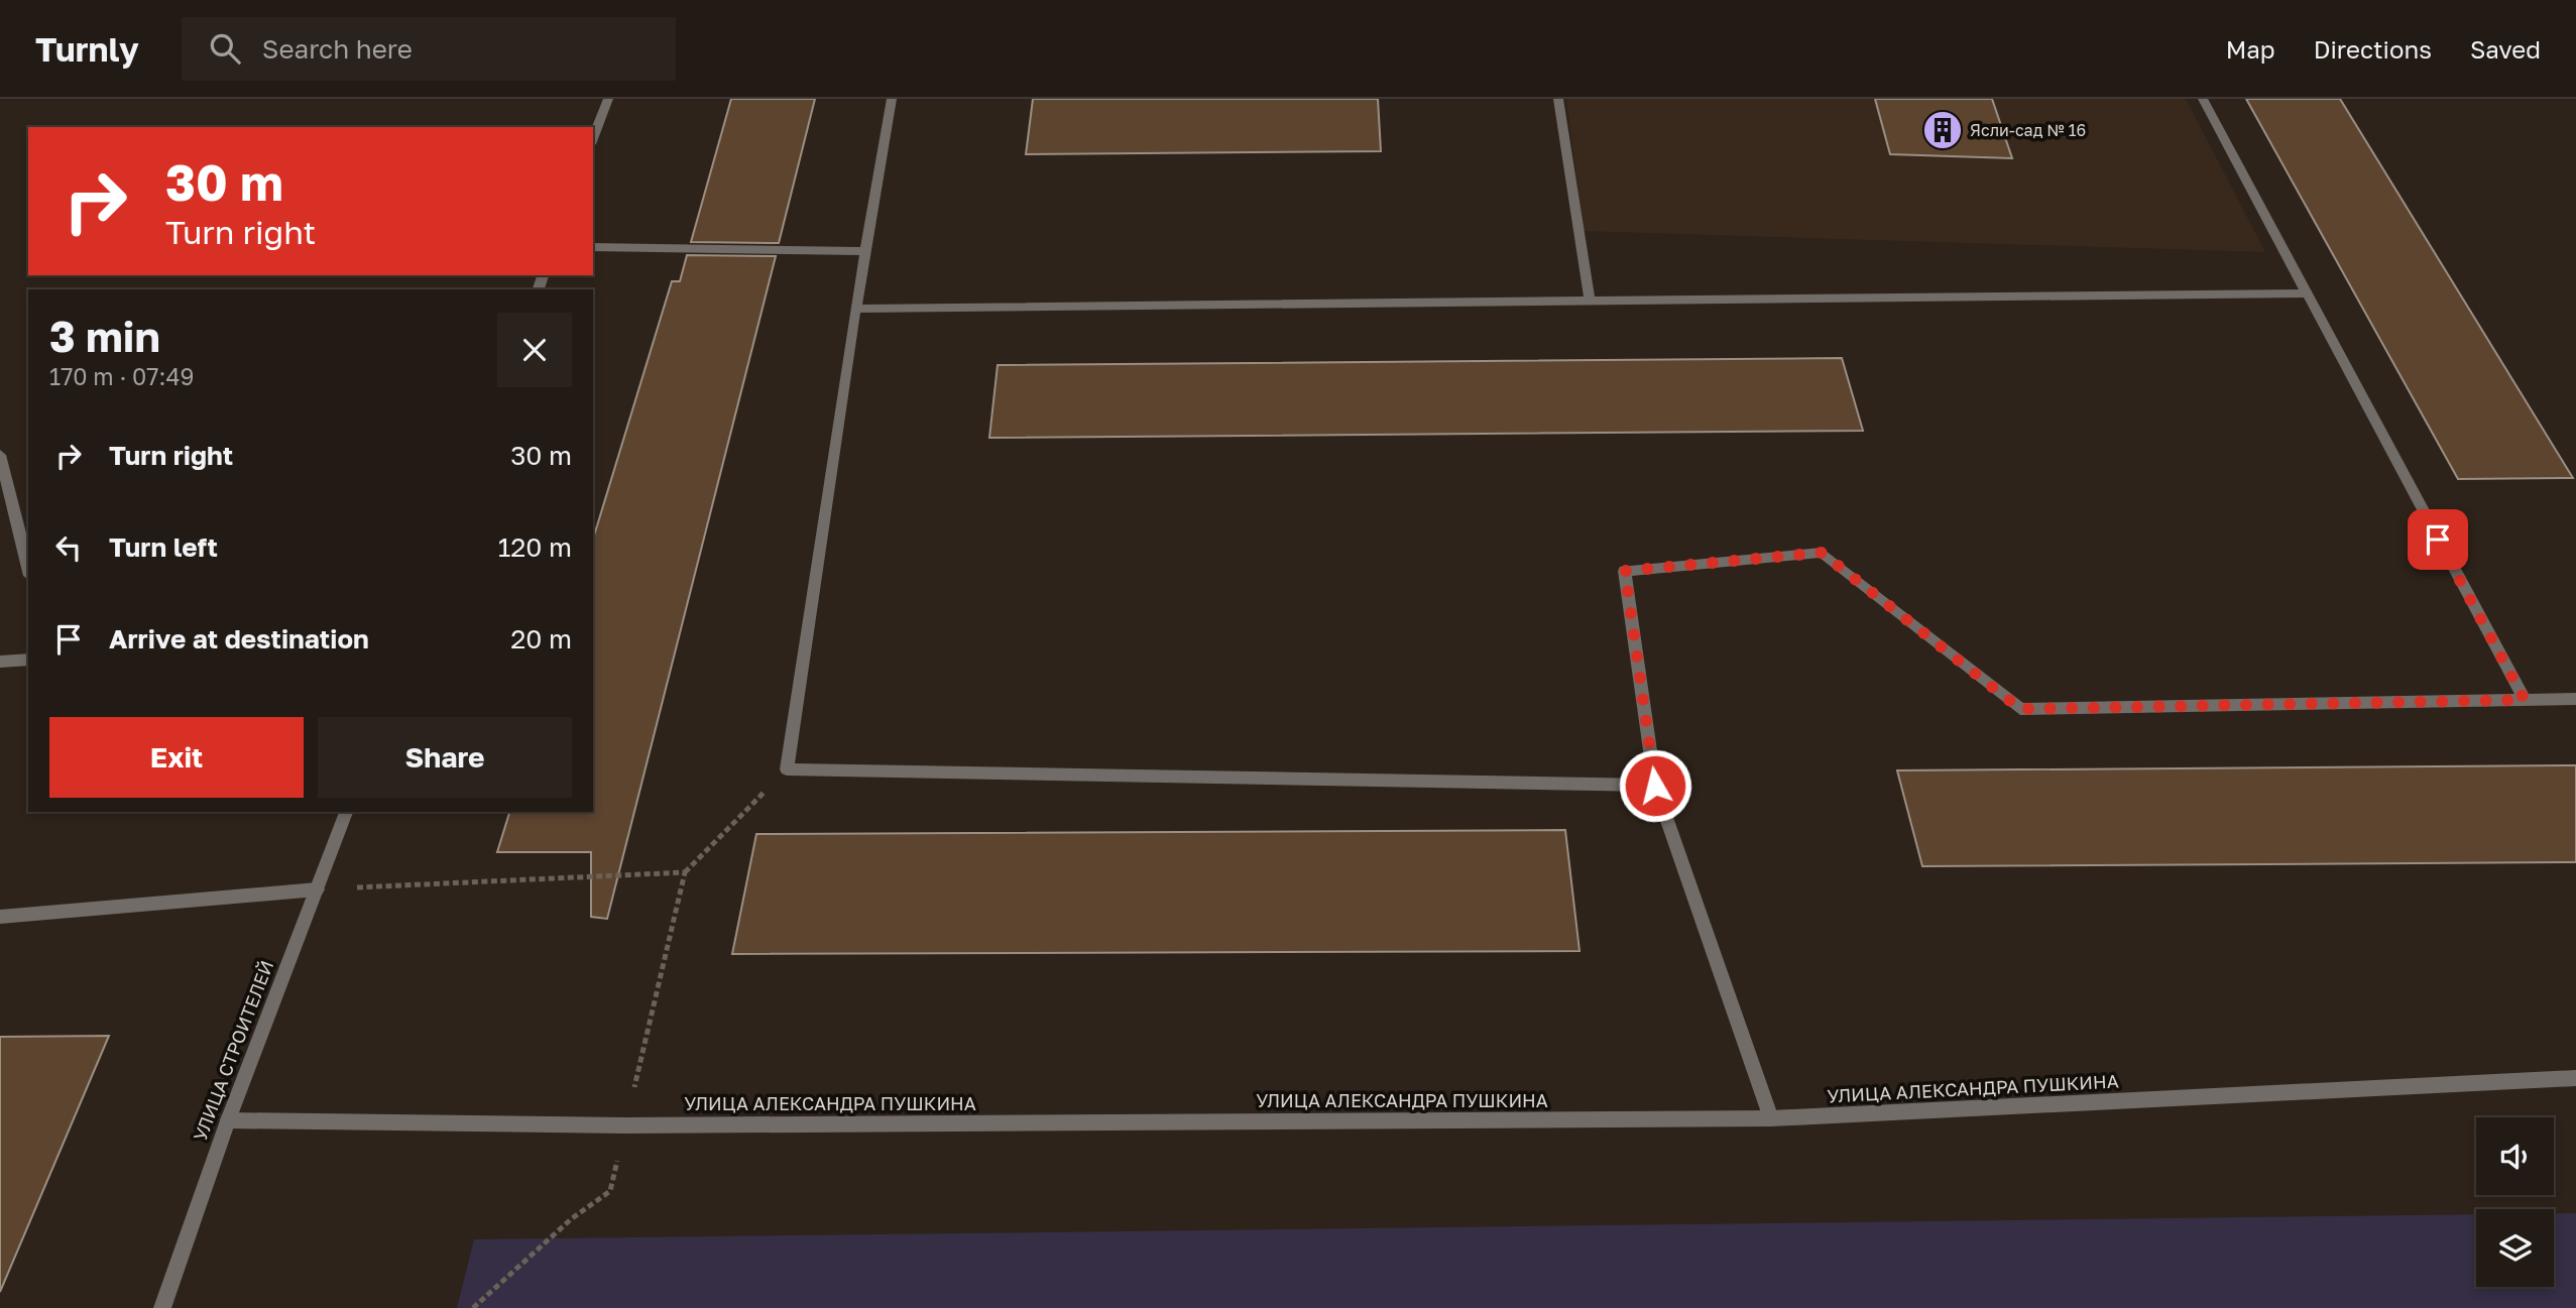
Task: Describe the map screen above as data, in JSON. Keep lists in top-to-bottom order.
{
  "streets": {
    "street": ["УЛИЦА СТРОИТЕЛЕЙ", "УЛИЦА АЛЕКСАНДРА ПУШКИНА"]
  },
  "crossings": [
    ["УЛИЦА СТРОИТЕЛЕЙ", "УЛИЦА АЛЕКСАНДРА ПУШКИНА"]
  ],
  "places": {
    "building": ["Ясли-сад № 16"]
  },
  "page": {
    "header": "Turnly",
    "search": "Search here",
    "nav": ["Map", "Directions", "Saved"],
    "turn": ["30 m", "Turn right"],
    "heading": ["3 min", "170 m · 07:49"],
    "list": [
      {
        "name": "Turn right",
        "value": "30 m"
      },
      {
        "name": "Turn left",
        "value": "120 m"
      },
      {
        "name": "Arrive at destination",
        "value": "20 m"
      }
    ],
    "buttons": ["Exit", "Share"]
  }
}
